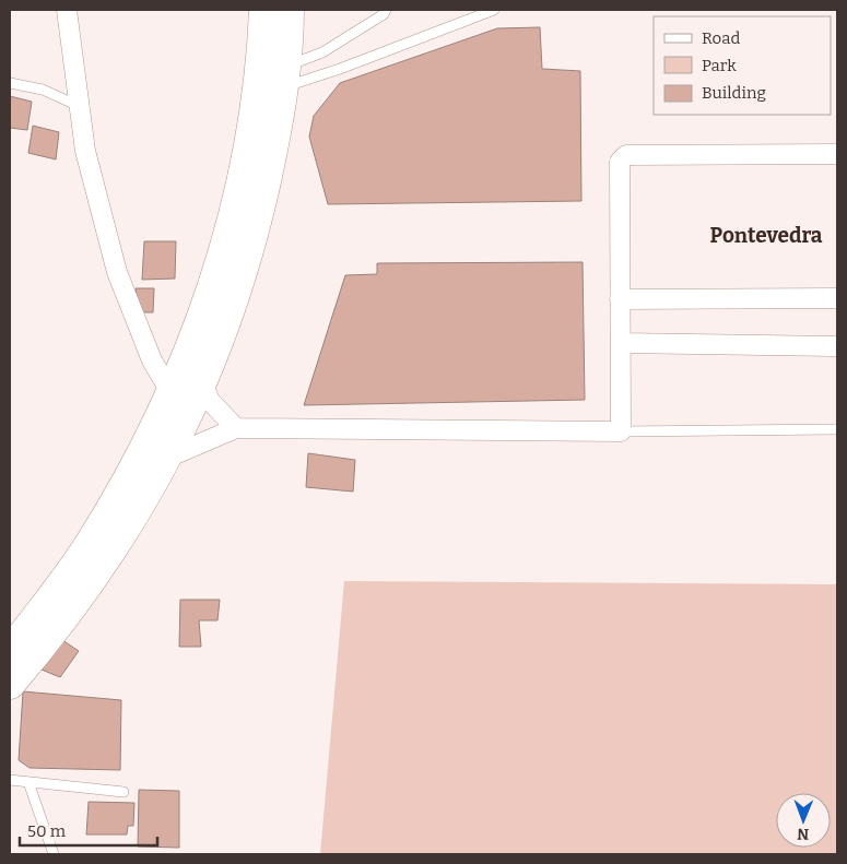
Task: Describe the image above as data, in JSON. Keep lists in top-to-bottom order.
{
  "districts": ["Pontevedra"],
  "legend": ["Road", "Park", "Building"],
  "scale_bar": "50 m",
  "north": "bottom"
}
